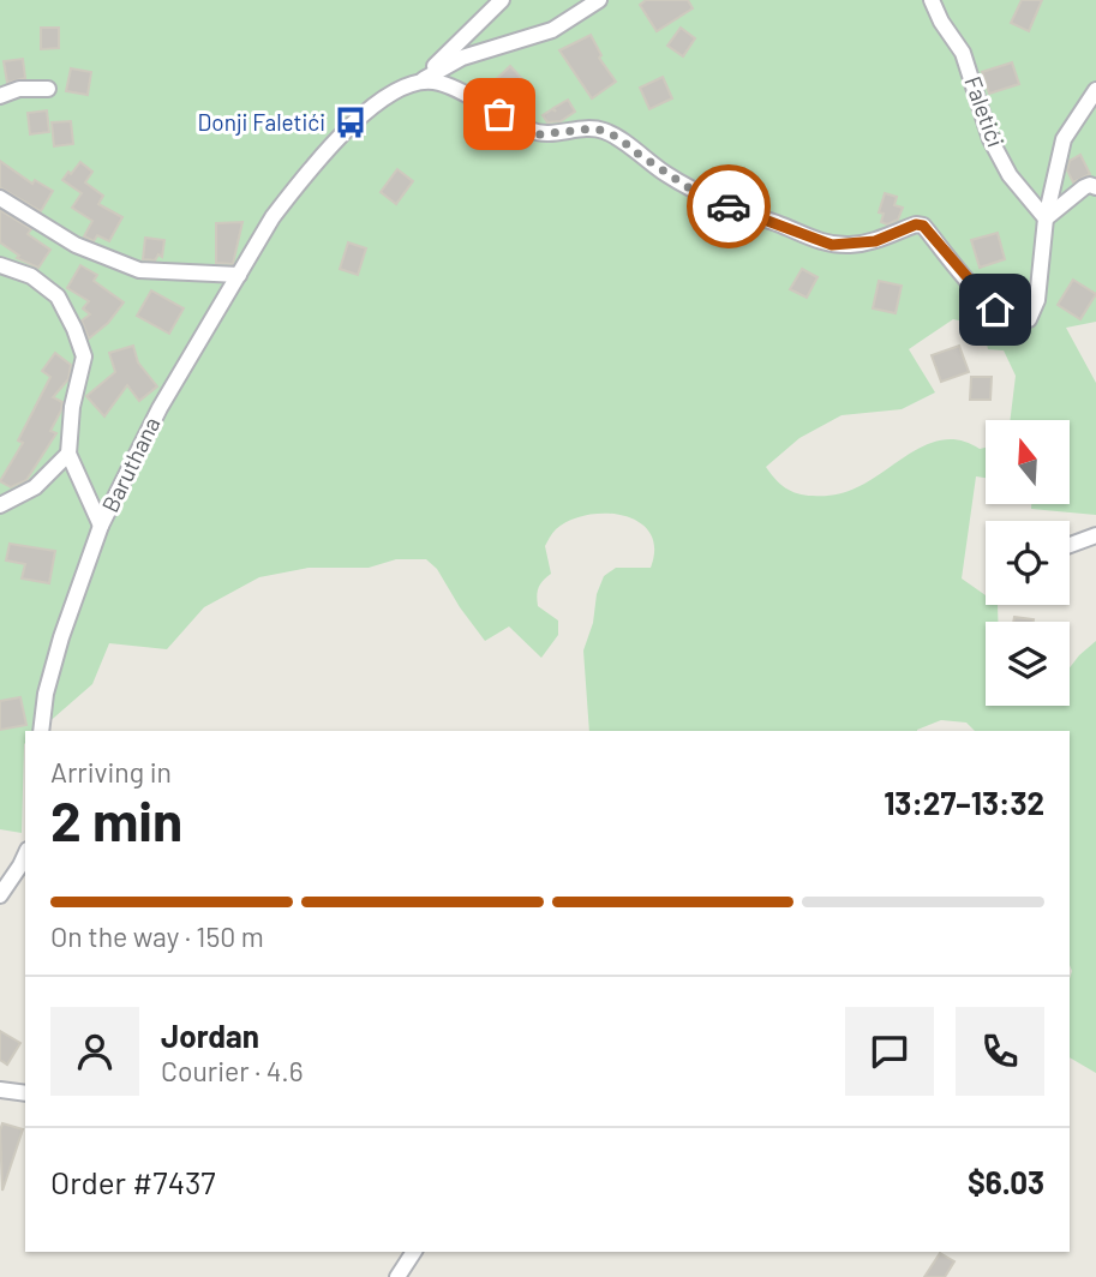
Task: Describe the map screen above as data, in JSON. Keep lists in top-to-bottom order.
{
  "streets": {
    "street": ["Faletići", "Baruthana"]
  },
  "places": {
    "bus stop": ["Donji Faletići"]
  },
  "north": "top",
  "page": {
    "heading": ["2 min", "Arriving in", "13:27–13:32"],
    "panel": [
      "Jordan",
      "Courier · 4.6",
      "Order #7437",
      "$6.03"
    ],
    "bar": "On the way · 150 m"
  }
}
